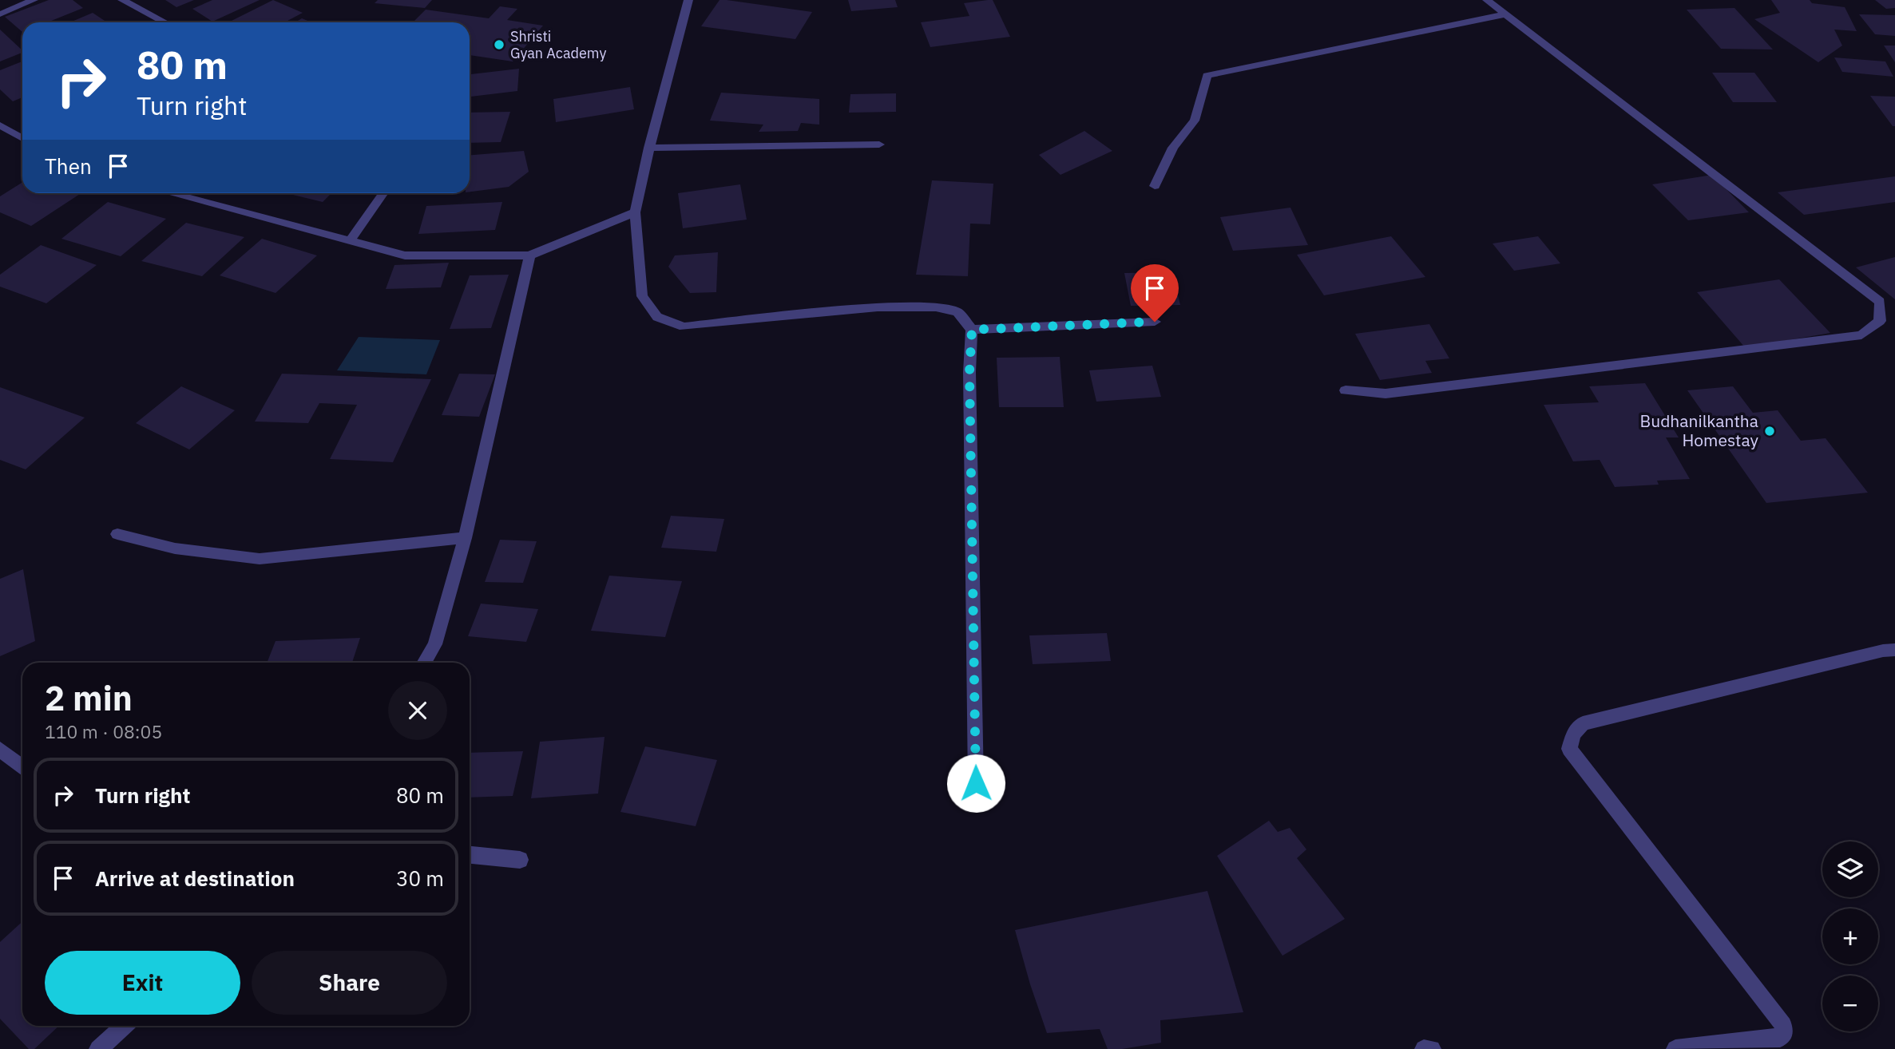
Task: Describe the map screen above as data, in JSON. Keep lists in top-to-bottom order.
{
  "places": ["Shristi Gyan Academy", "Budhanilkantha Homestay"],
  "page": {
    "turn": ["80 m", "Turn right"],
    "then": "Then",
    "heading": ["2 min", "110 m · 08:05"],
    "list": [
      {
        "name": "Turn right",
        "value": "80 m"
      },
      {
        "name": "Arrive at destination",
        "value": "30 m"
      }
    ],
    "map_buttons": ["+", "−"],
    "buttons": ["Exit", "Share"]
  }
}
